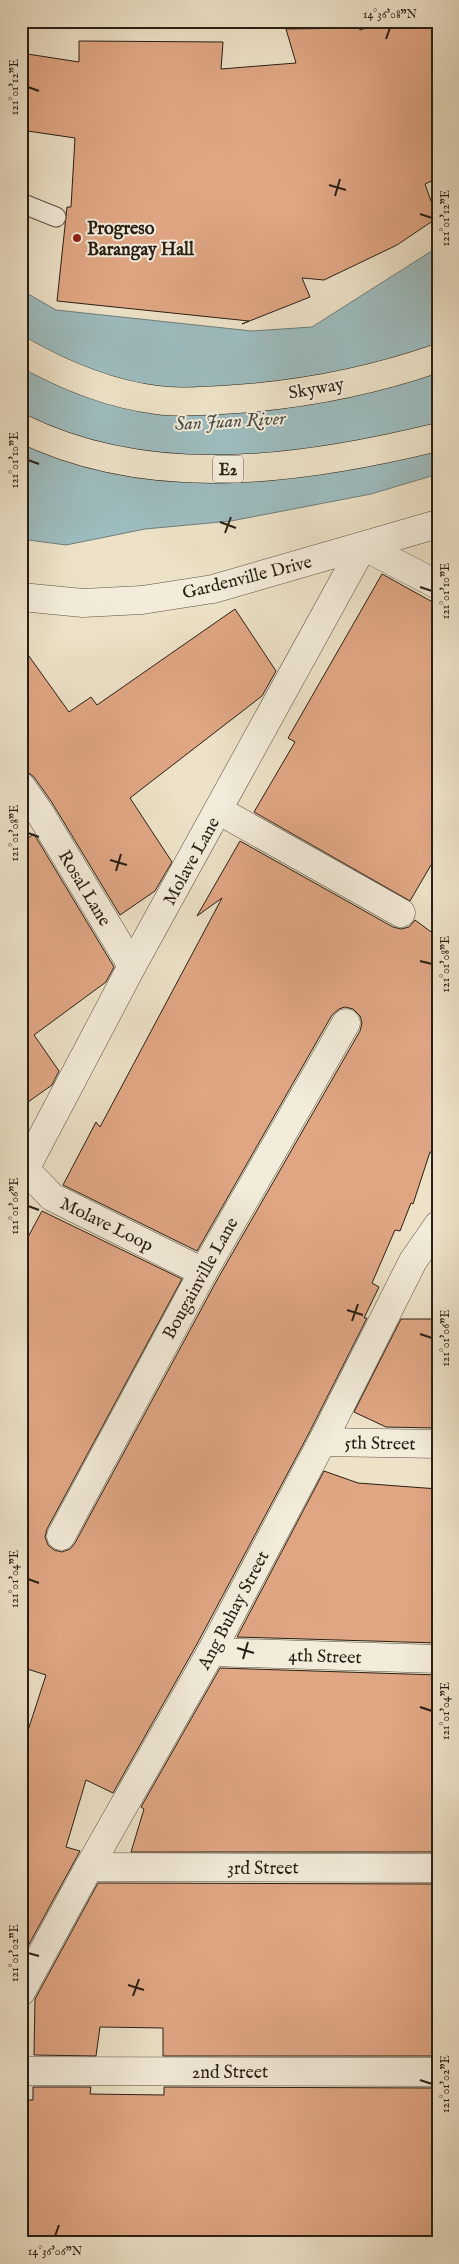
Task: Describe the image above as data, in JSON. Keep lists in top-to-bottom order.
{
  "streets": {
    "highway": ["Skyway", "E2"],
    "street": [
      "Gardenville Drive",
      "Molave Lane",
      "Rosal Lane",
      "Molave Loop",
      "Bougainville Lane",
      "5th Street",
      "Ang Buhay Street",
      "4th Street",
      "3rd Street",
      "2nd Street"
    ]
  },
  "crossings": [
    ["Gardenville Drive", "Molave Lane"],
    ["Molave Lane", "Rosal Lane"],
    ["Molave Lane", "Molave Loop"],
    ["Molave Loop", "Bougainville Lane"],
    ["5th Street", "Ang Buhay Street"],
    ["Ang Buhay Street", "4th Street"],
    ["Ang Buhay Street", "3rd Street"]
  ],
  "water": ["San Juan River"],
  "places": ["Progreso Barangay Hall"],
  "coordinates": [
    "14°36'08\"N",
    "121°01'12\"E",
    "121°01'10\"E",
    "121°01'08\"E",
    "121°01'06\"E",
    "121°01'04\"E",
    "121°01'02\"E",
    "14°36'06\"N"
  ]
}
